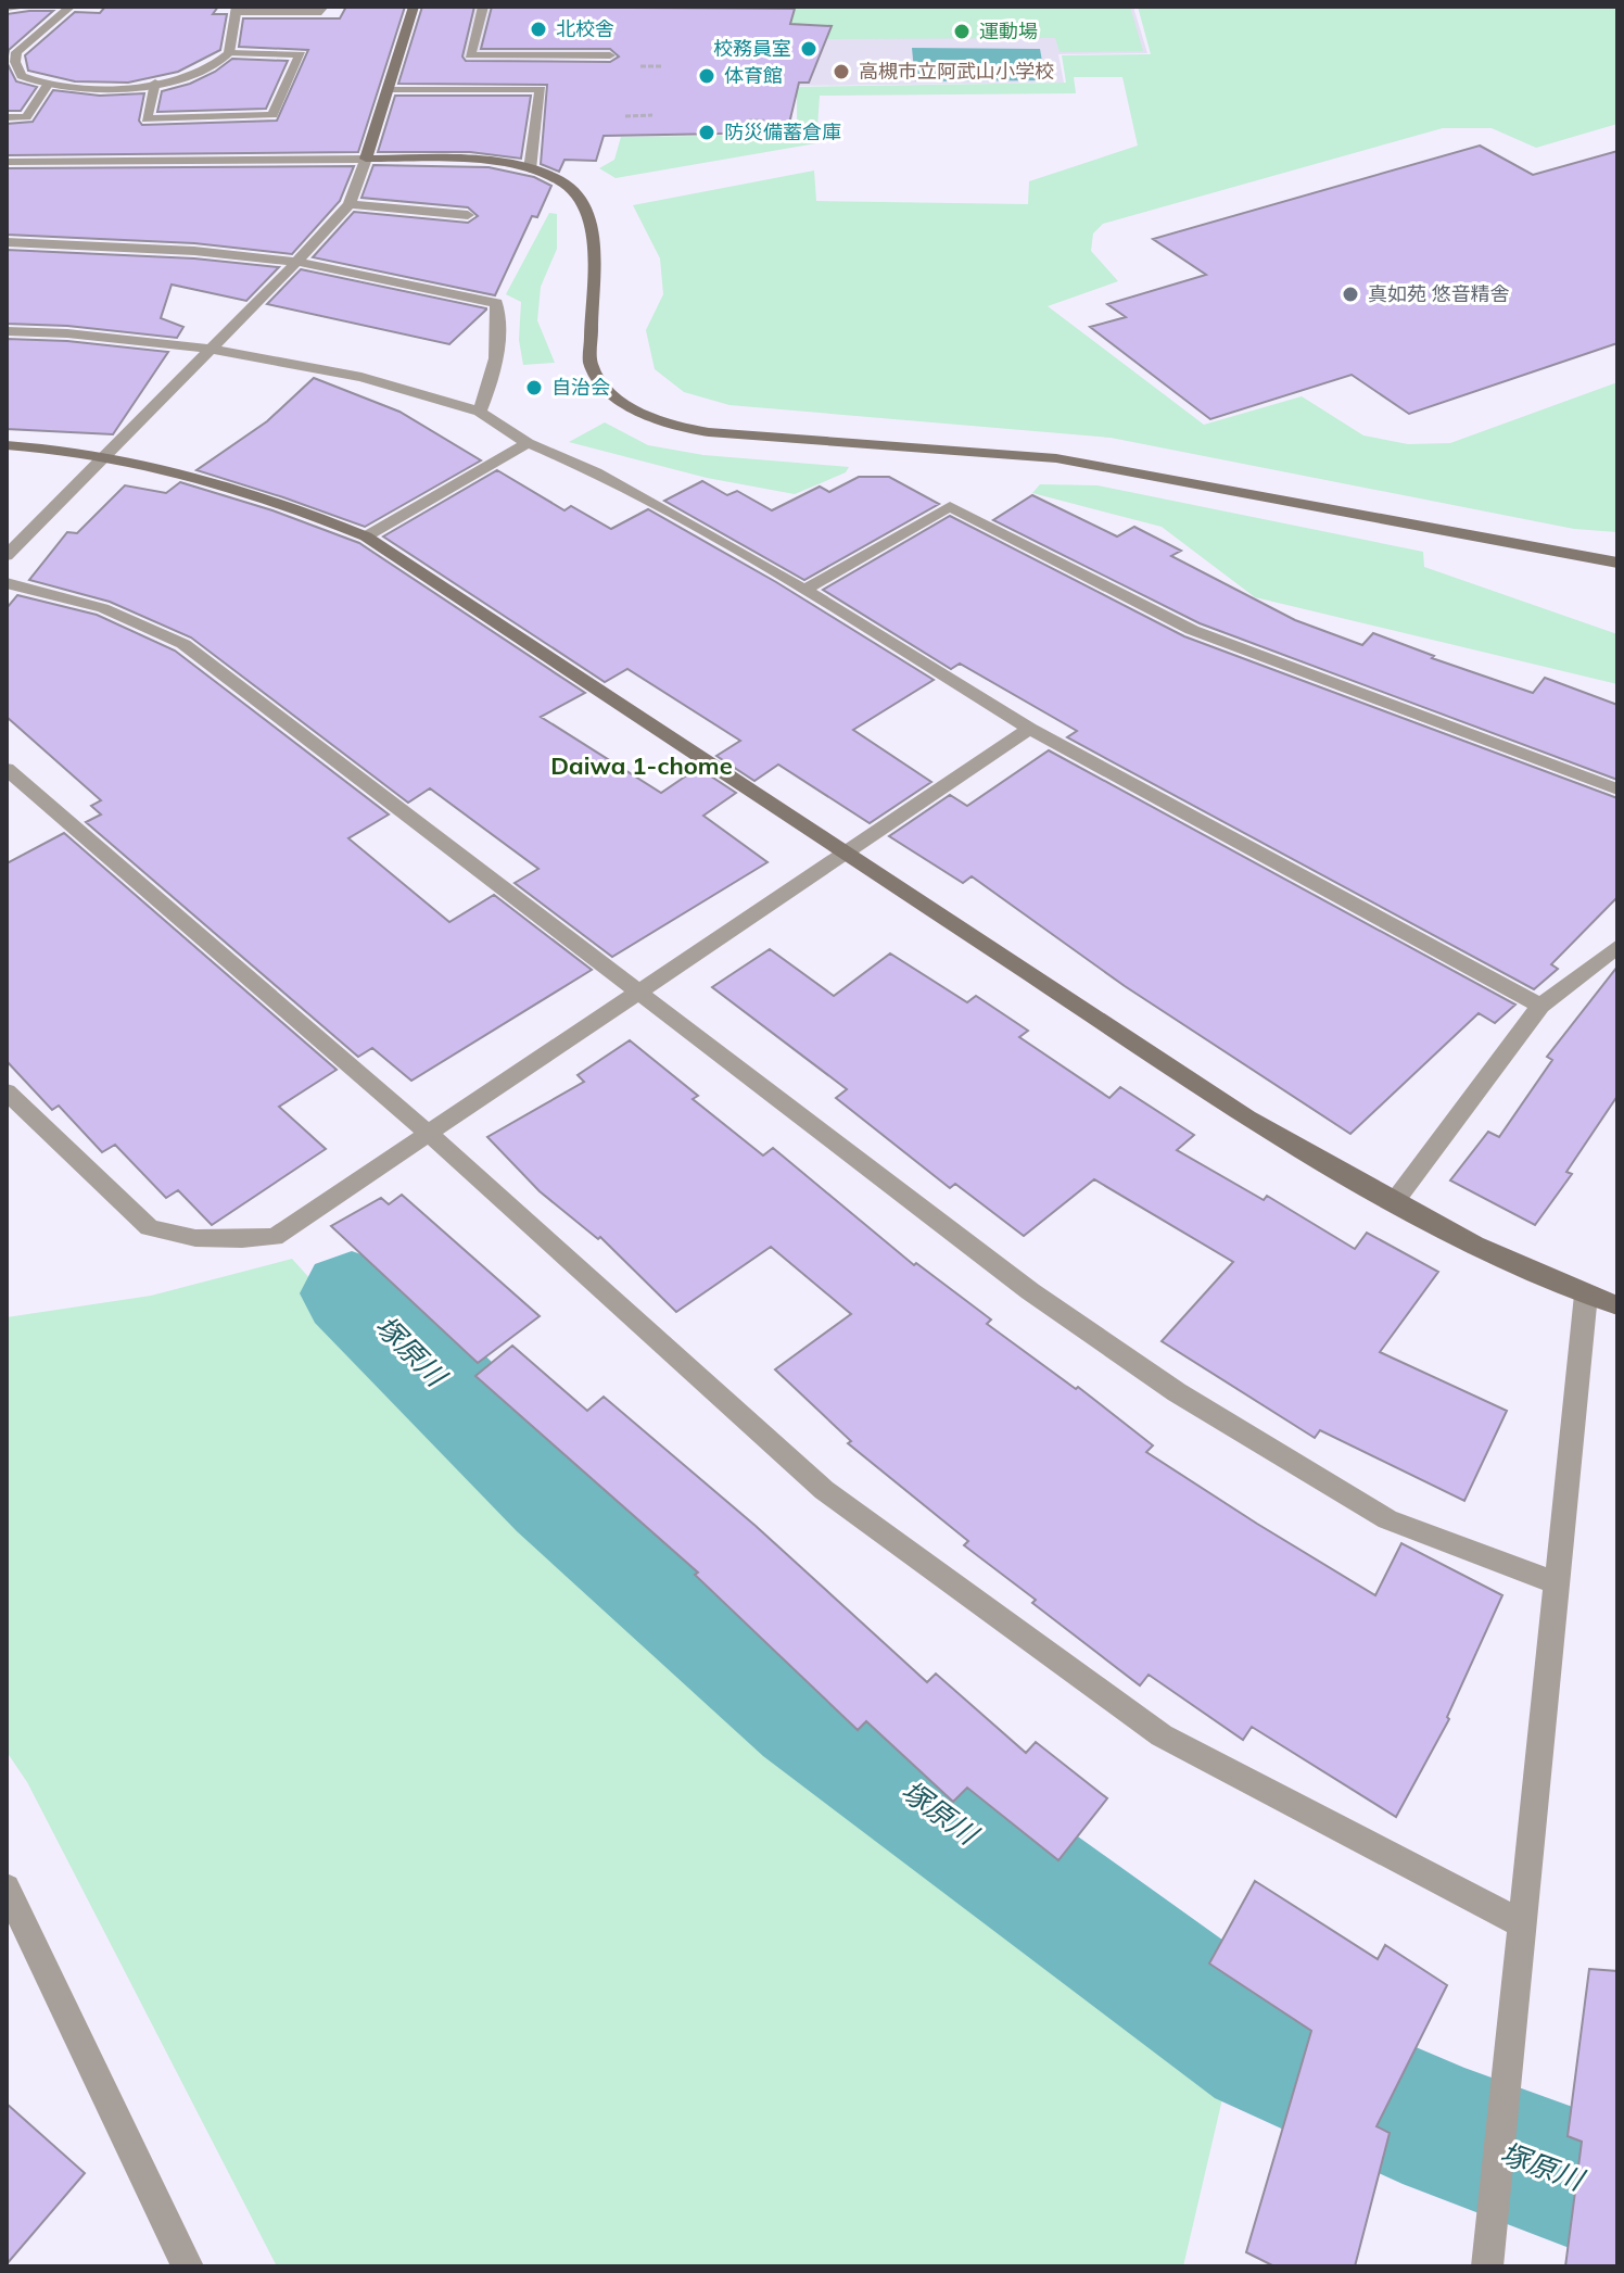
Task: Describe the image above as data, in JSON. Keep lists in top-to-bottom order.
{
  "districts": ["Daiwa 1-chome"],
  "water": ["塚原川"],
  "places": [
    "北校舎",
    "運動場",
    "校務員室",
    "高槻市立阿武山小学校",
    "体育館",
    "防災備蓄倉庫",
    "真如苑 悠音精舎",
    "自治会"
  ]
}
